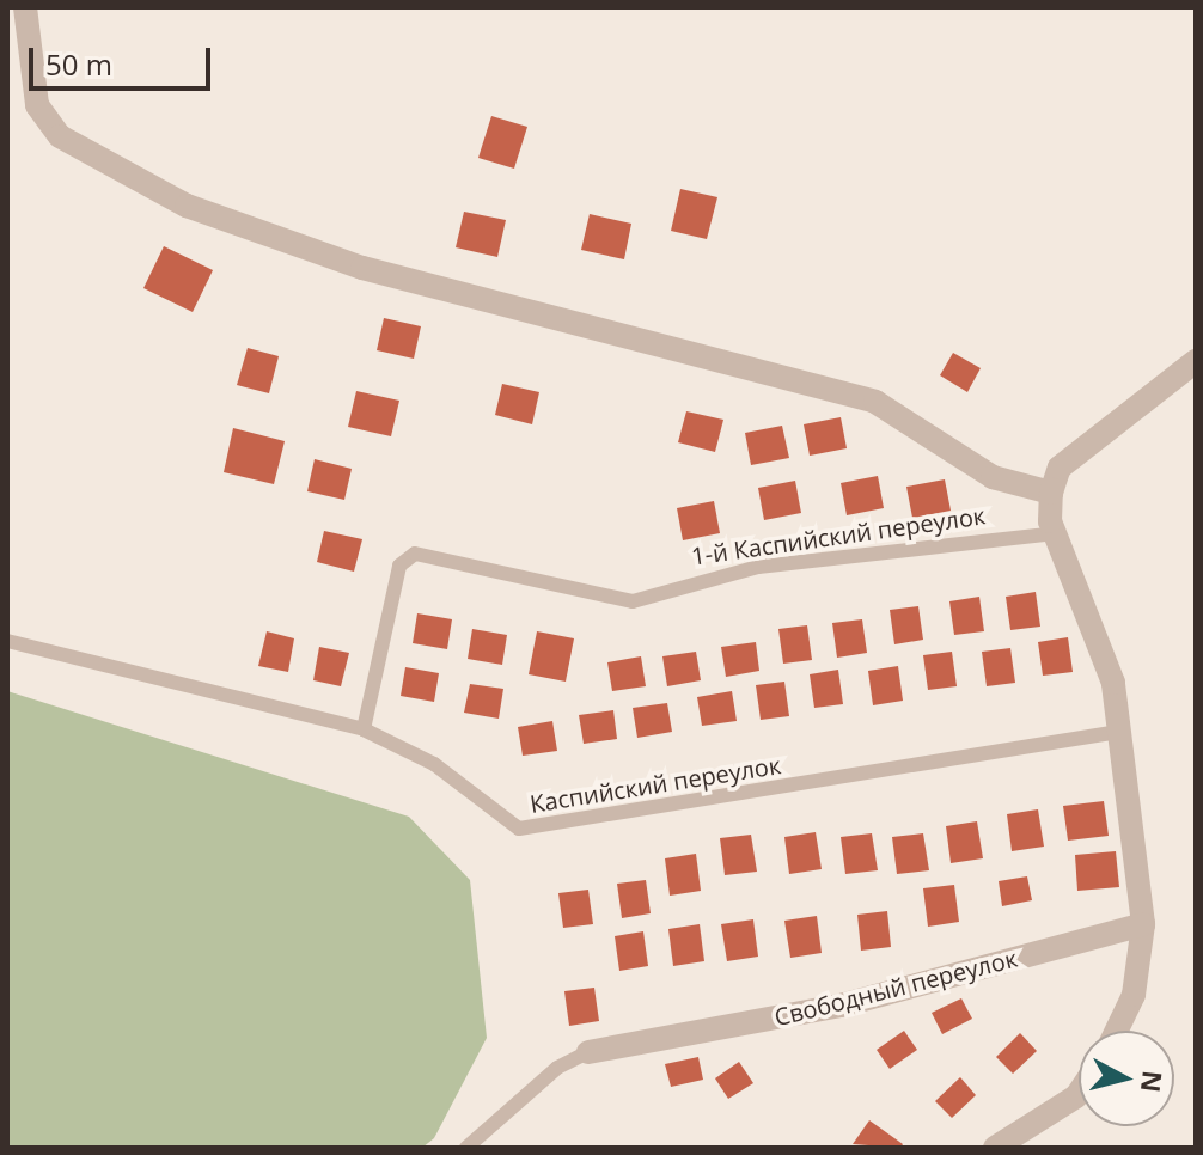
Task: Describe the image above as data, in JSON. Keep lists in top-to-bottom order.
{
  "streets": {
    "street": ["Свободный переулок"],
    "lane": ["1-й Каспийский переулок", "Каспийский переулок"]
  },
  "crossings": [
    ["1-й Каспийский переулок", "Каспийский переулок"]
  ],
  "scale_bar": "50 m",
  "north": "right"
}
